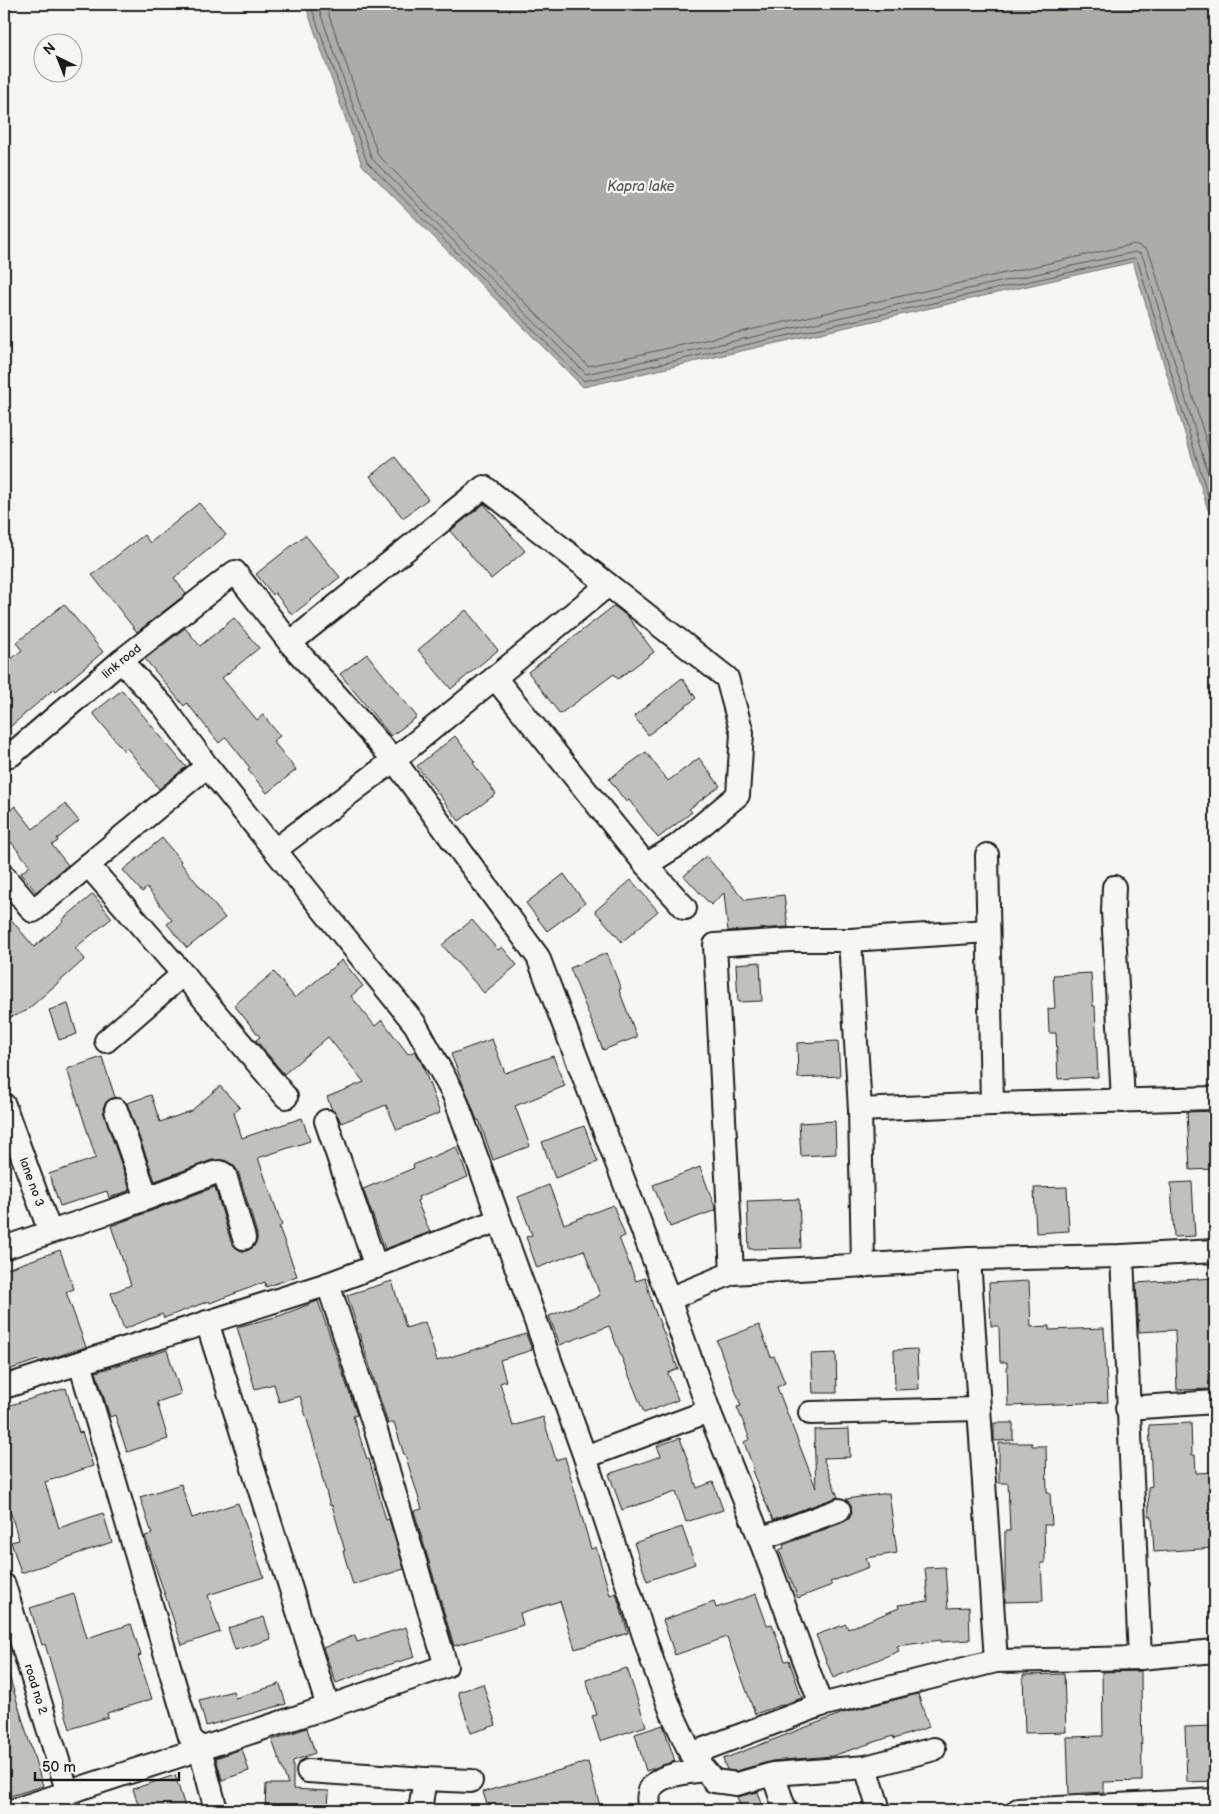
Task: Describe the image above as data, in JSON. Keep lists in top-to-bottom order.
{
  "streets": {
    "street": ["link road", "lane no 3", "road no 2"]
  },
  "water": ["Kapra lake"],
  "scale_bar": "50 m",
  "north": "top left"
}
